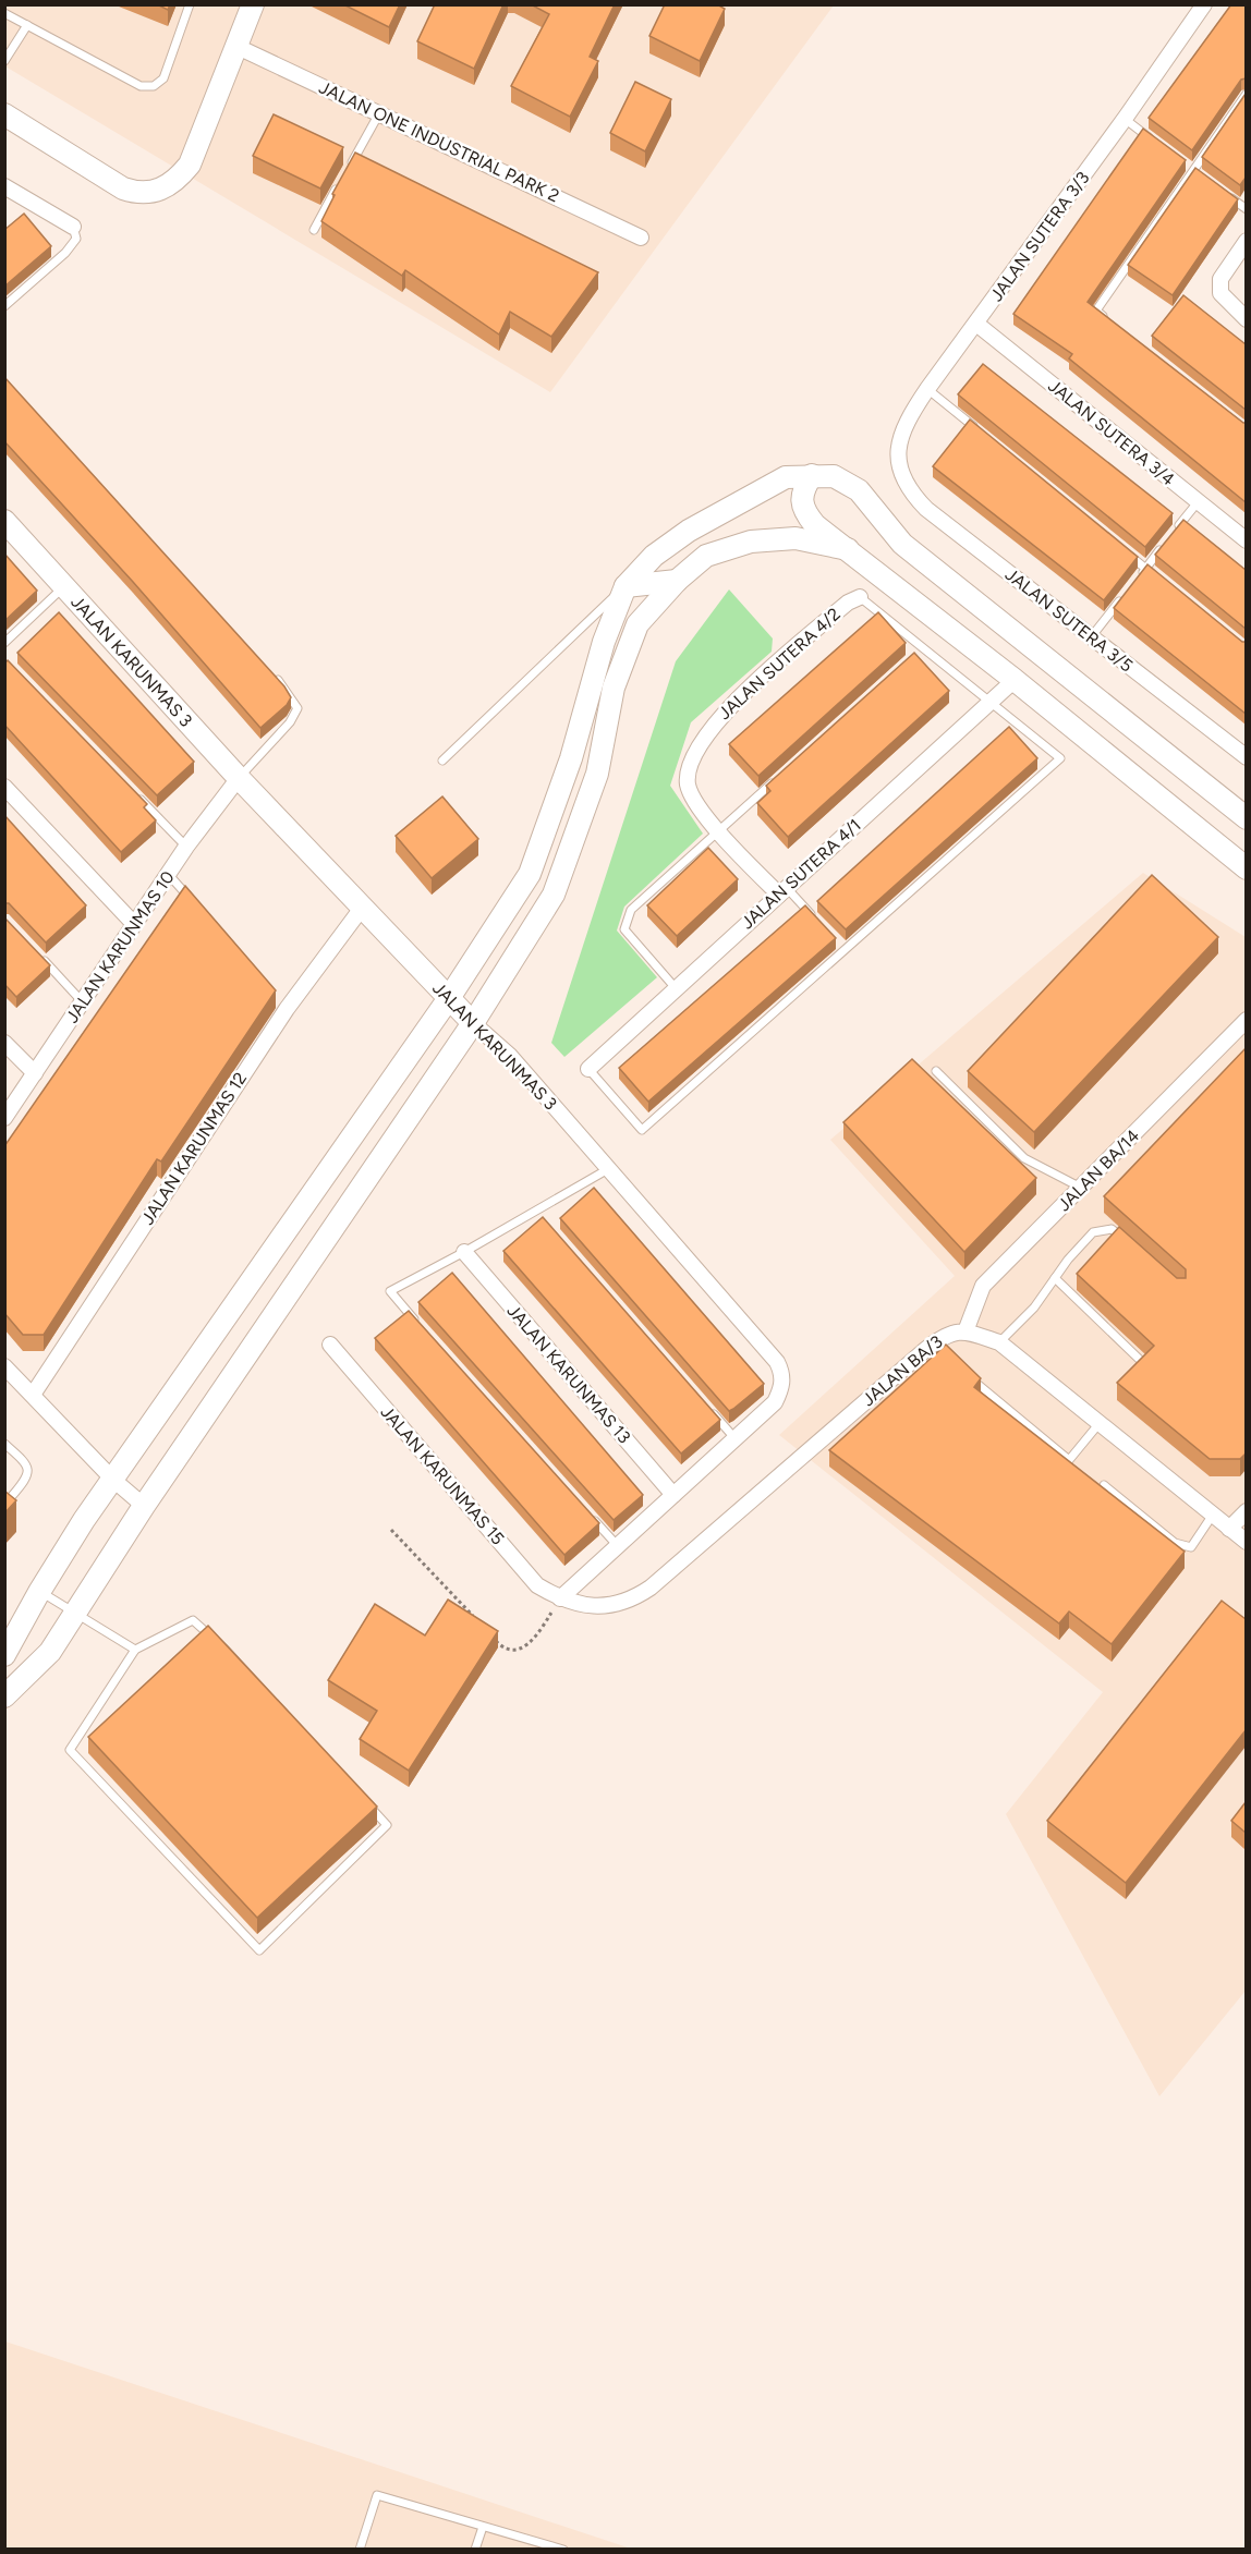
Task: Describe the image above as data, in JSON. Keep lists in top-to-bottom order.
{
  "streets": {
    "street": [
      "JALAN ONE INDUSTRIAL PARK 2",
      "JALAN SUTERA 3/3",
      "JALAN SUTERA 3/4",
      "JALAN SUTERA 3/5",
      "JALAN KARUNMAS 3",
      "JALAN SUTERA 4/2",
      "JALAN SUTERA 4/1",
      "JALAN KARUNMAS 10",
      "JALAN KARUNMAS 12",
      "JALAN BA/14",
      "JALAN BA/3",
      "JALAN KARUNMAS 13",
      "JALAN KARUNMAS 15"
    ]
  },
  "crossings": [
    ["JALAN SUTERA 3/3", "JALAN SUTERA 3/4"],
    ["JALAN SUTERA 3/3", "JALAN SUTERA 3/5"],
    ["JALAN KARUNMAS 3", "JALAN KARUNMAS 10"],
    ["JALAN KARUNMAS 3", "JALAN KARUNMAS 12"],
    ["JALAN KARUNMAS 3", "JALAN BA/3"],
    ["JALAN KARUNMAS 3", "JALAN KARUNMAS 13"],
    ["JALAN KARUNMAS 3", "JALAN KARUNMAS 15"],
    ["JALAN SUTERA 4/2", "JALAN SUTERA 4/1"],
    ["JALAN BA/14", "JALAN BA/3"],
    ["JALAN BA/3", "JALAN KARUNMAS 15"]
  ]
}
